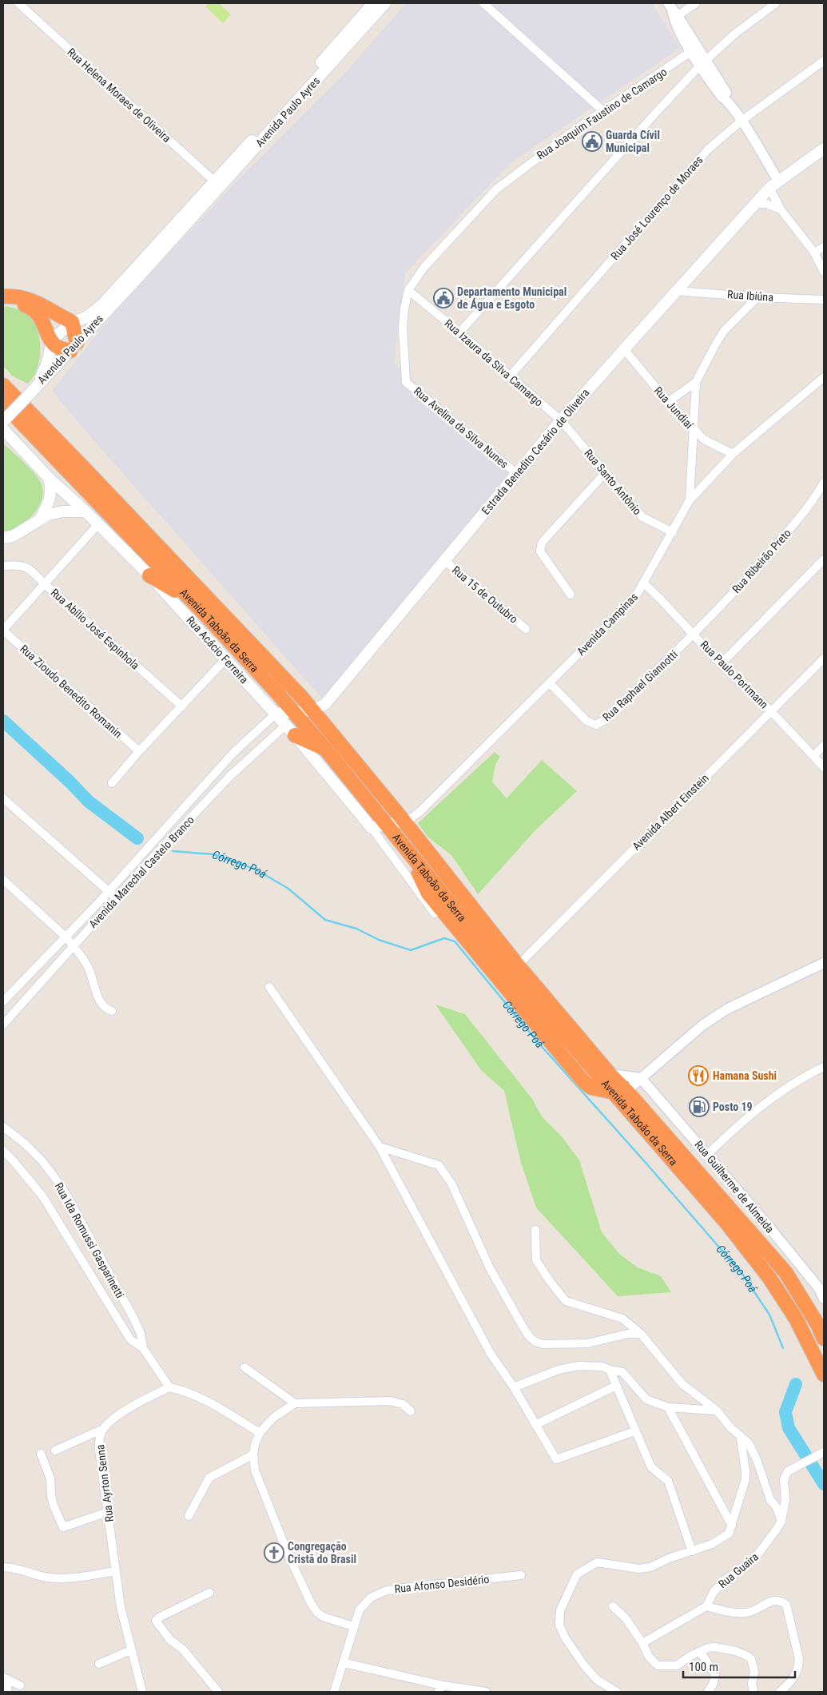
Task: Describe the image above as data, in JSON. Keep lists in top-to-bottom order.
{
  "streets": {
    "highway": ["Avenida Taboão da Serra"],
    "main road": ["Avenida Paulo Ayres", "Estrada Benedito Cesário de Oliveira", "Rua Acácio Ferreira"],
    "street": [
      "Rua Helena Moraes de Oliveira",
      "Rua Joaquim Faustino de Camargo",
      "Rua José Lourenço de Moraes",
      "Rua Ibiúna",
      "Rua Izaura da Silva Camargo",
      "Rua Jundiaí",
      "Rua Avelina da Silva Nunes",
      "Rua Santo Antônio",
      "Rua Ribeirão Preto",
      "Rua 15 de Outubro",
      "Avenida Campinas",
      "Rua Abílio José Espinhola",
      "Rua Paulo Portmann",
      "Rua Raphael Giannotti",
      "Rua Zioudo Benedito Romanin",
      "Avenida Albert Einstein",
      "Avenida Marechal Castelo Branco",
      "Rua Guilherme de Almeida",
      "Rua Ida Romussi Gasparinetti",
      "Rua Ayrton Senna",
      "Rua Guaira",
      "Rua Afonso Desidério"
    ]
  },
  "crossings": [
    ["Rua Helena Moraes de Oliveira", "Avenida Paulo Ayres"],
    ["Rua Joaquim Faustino de Camargo", "Rua Izaura da Silva Camargo"],
    ["Rua Joaquim Faustino de Camargo", "Rua Avelina da Silva Nunes"],
    ["Rua José Lourenço de Moraes", "Rua Izaura da Silva Camargo"],
    ["Rua Ibiúna", "Estrada Benedito Cesário de Oliveira"],
    ["Rua Izaura da Silva Camargo", "Estrada Benedito Cesário de Oliveira"],
    ["Rua Izaura da Silva Camargo", "Rua Santo Antônio"],
    ["Rua Jundiaí", "Estrada Benedito Cesário de Oliveira"],
    ["Rua Jundiaí", "Avenida Campinas"],
    ["Rua Avelina da Silva Nunes", "Estrada Benedito Cesário de Oliveira"],
    ["Estrada Benedito Cesário de Oliveira", "Rua Santo Antônio"],
    ["Estrada Benedito Cesário de Oliveira", "Rua 15 de Outubro"],
    ["Estrada Benedito Cesário de Oliveira", "Avenida Taboão da Serra"],
    ["Rua Santo Antônio", "Avenida Campinas"],
    ["Rua Ribeirão Preto", "Rua Paulo Portmann"],
    ["Rua Ribeirão Preto", "Rua Raphael Giannotti"],
    ["Avenida Campinas", "Avenida Taboão da Serra"],
    ["Avenida Campinas", "Rua Paulo Portmann"],
    ["Avenida Campinas", "Rua Raphael Giannotti"],
    ["Avenida Taboão da Serra", "Avenida Albert Einstein"],
    ["Rua Acácio Ferreira", "Avenida Marechal Castelo Branco"],
    ["Rua Paulo Portmann", "Rua Raphael Giannotti"],
    ["Rua Paulo Portmann", "Avenida Albert Einstein"],
    ["Rua Ida Romussi Gasparinetti", "Rua Ayrton Senna"]
  ],
  "water": ["Córrego Poá"],
  "places": {
    "public building": ["Guarda Cívil Municipal", "Departamento Municipal de Água e Esgoto"],
    "restaurant": ["Hamana Sushi"],
    "fuel station": ["Posto 19"],
    "church": ["Congregação Cristã do Brasil"]
  },
  "scale_bar": "100 m"
}
